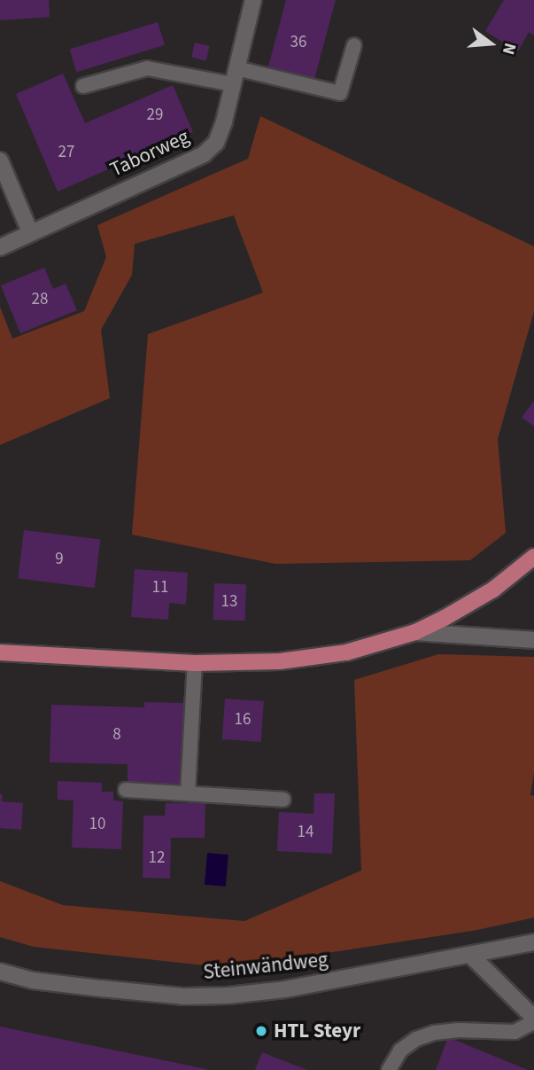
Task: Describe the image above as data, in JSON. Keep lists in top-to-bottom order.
{
  "streets": {
    "street": ["Taborweg", "Steinwändweg"]
  },
  "places": ["HTL Steyr"],
  "house_numbers": [
    "36",
    "29",
    "27",
    "28",
    "9",
    "11",
    "13",
    "16",
    "8",
    "10",
    "14",
    "12"
  ],
  "north": "right"
}
